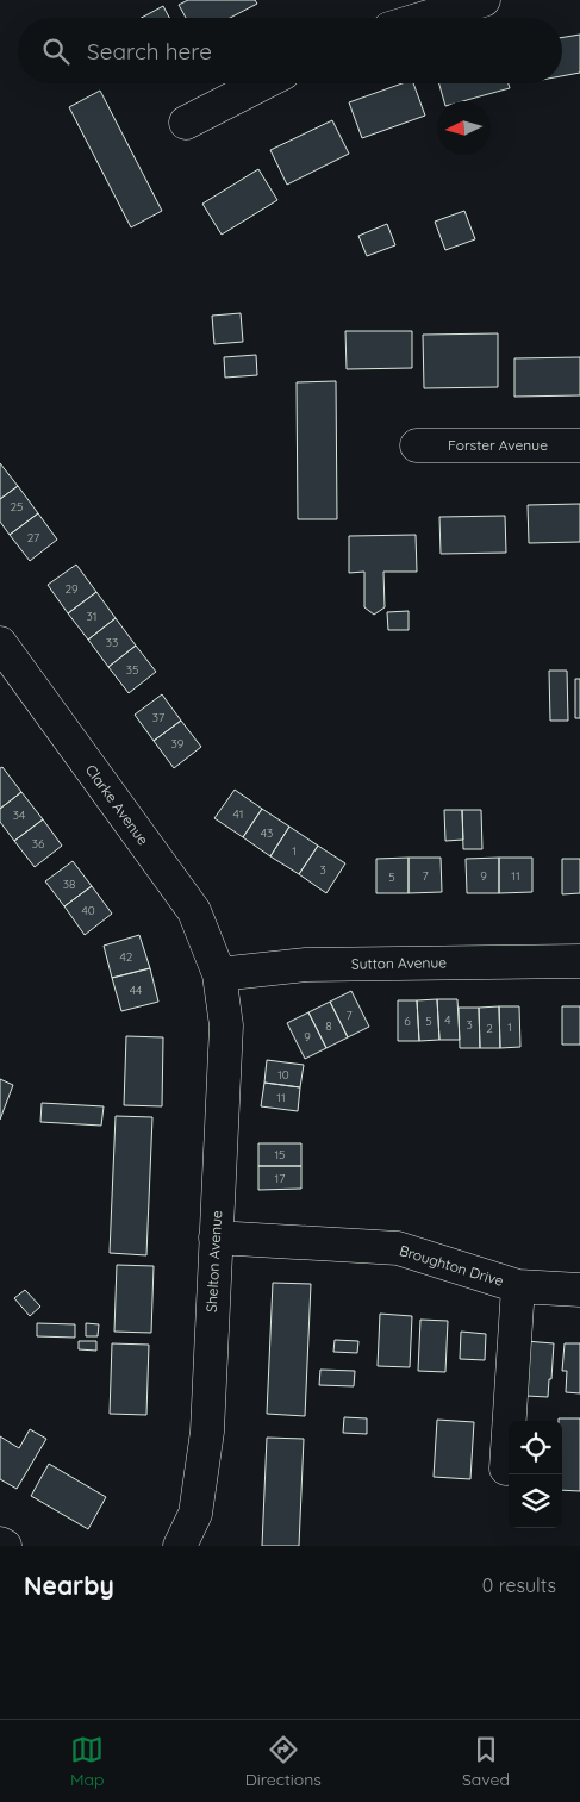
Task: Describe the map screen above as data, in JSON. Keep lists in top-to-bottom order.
{
  "streets": {
    "street": [
      "Forster Avenue",
      "Clarke Avenue",
      "Sutton Avenue",
      "Shelton Avenue",
      "Broughton Drive"
    ]
  },
  "crossings": [
    ["Clarke Avenue", "Sutton Avenue"],
    ["Clarke Avenue", "Shelton Avenue"],
    ["Sutton Avenue", "Shelton Avenue"],
    ["Shelton Avenue", "Broughton Drive"]
  ],
  "house_numbers": [
    "25",
    "27",
    "29",
    "31",
    "33",
    "35",
    "37",
    "39",
    "41",
    "34",
    "43",
    "36",
    "1",
    "3",
    "7",
    "9",
    "11",
    "5",
    "38",
    "40",
    "42",
    "44",
    "7",
    "4",
    "6",
    "5",
    "3",
    "8",
    "1",
    "2",
    "9",
    "10",
    "11",
    "15",
    "17"
  ],
  "north": "left",
  "page": {
    "search": "Search here",
    "heading": ["Nearby", "0 results"],
    "nav": ["Map", "Directions", "Saved"]
  }
}
